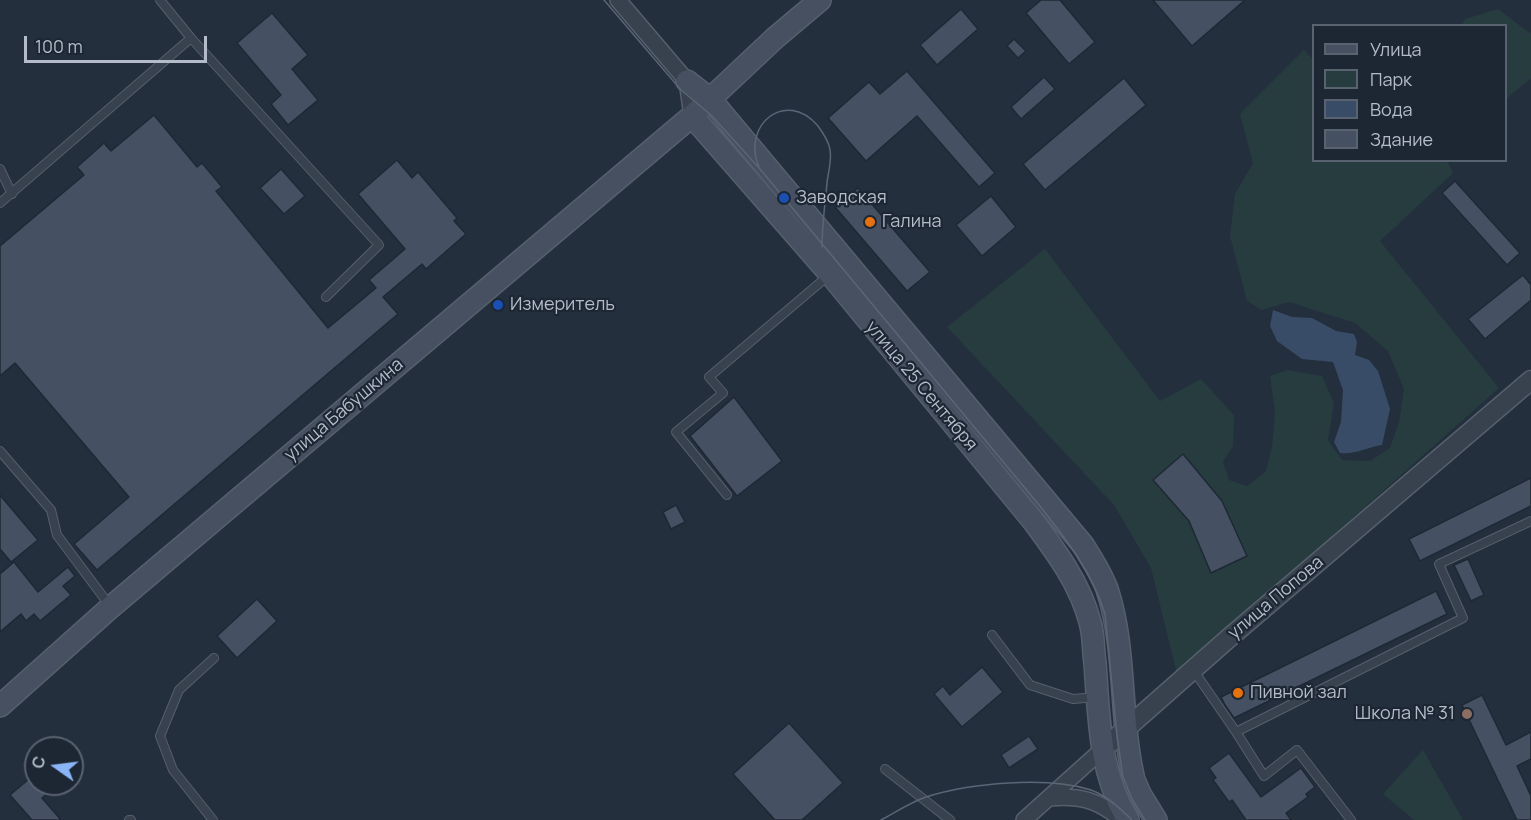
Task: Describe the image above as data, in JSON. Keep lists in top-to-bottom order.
{
  "streets": {
    "main road": ["улица 25 Сентября", "улица Бабушкина"],
    "street": ["улица Попова"]
  },
  "crossings": [
    ["улица 25 Сентября", "улица Бабушкина"],
    ["улица 25 Сентября", "улица Попова"]
  ],
  "places": [
    "Заводская",
    "Галина",
    "Измеритель",
    "Пивной зал",
    "Школа № 31"
  ],
  "legend": [
    "Улица",
    "Парк",
    "Вода",
    "Здание"
  ],
  "scale_bar": "100 m",
  "north": "left"
}
